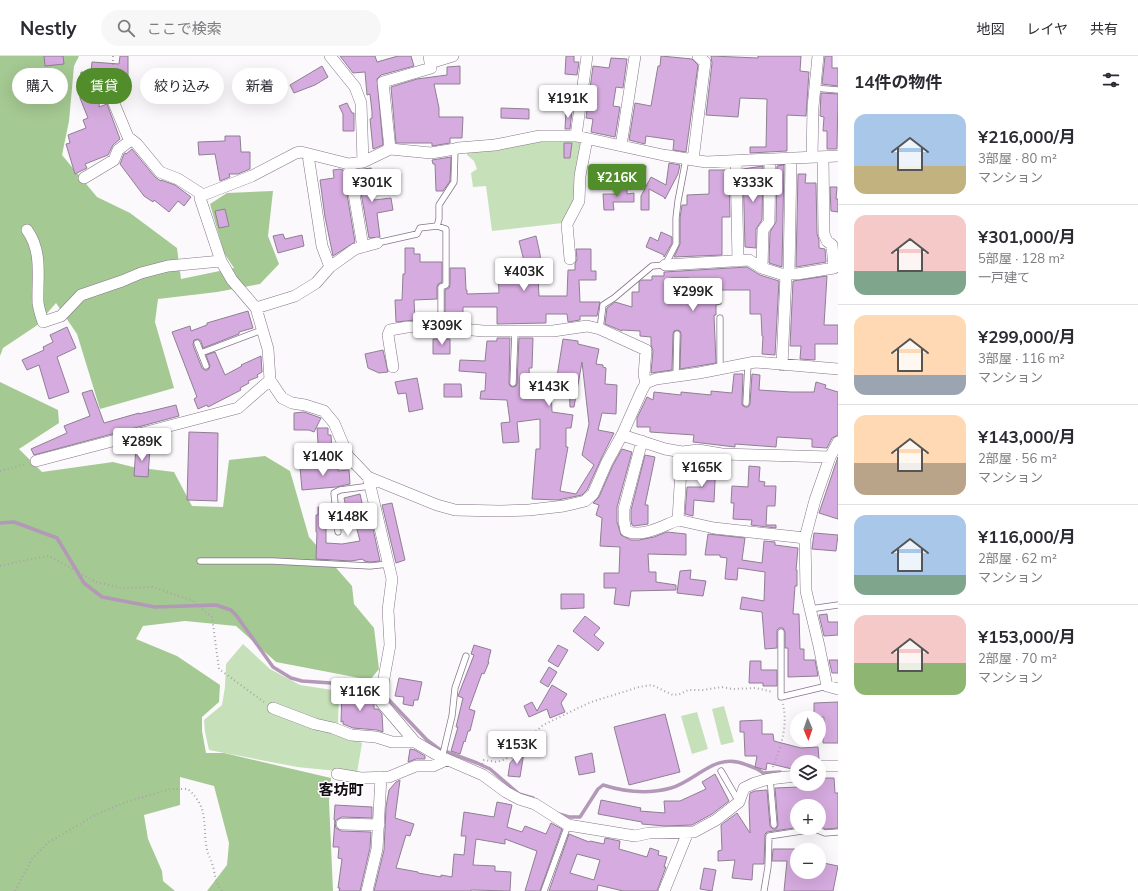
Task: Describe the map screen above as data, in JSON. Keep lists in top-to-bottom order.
{
  "districts": ["客坊町"],
  "north": "bottom",
  "page": {
    "header": "Nestly",
    "search": "ここで検索",
    "nav": ["地図", "レイヤ", "共有"],
    "heading": "14件の物件",
    "chip": [
      "購入",
      "賃貸",
      "絞り込み",
      "新着"
    ],
    "price": [
      "¥191K",
      "¥216K",
      "¥301K",
      "¥333K",
      "¥403K",
      "¥299K",
      "¥309K",
      "¥143K",
      "¥289K",
      "¥140K",
      "¥165K",
      "¥148K",
      "¥116K",
      "¥153K"
    ],
    "list": [
      {
        "name": "¥216,000/月",
        "note": "3部屋 · 80 m² · マンション"
      },
      {
        "name": "¥301,000/月",
        "note": "5部屋 · 128 m² · 一戸建て"
      },
      {
        "name": "¥299,000/月",
        "note": "3部屋 · 116 m² · マンション"
      },
      {
        "name": "¥143,000/月",
        "note": "2部屋 · 56 m² · マンション"
      },
      {
        "name": "¥116,000/月",
        "note": "2部屋 · 62 m² · マンション"
      },
      {
        "name": "¥153,000/月",
        "note": "2部屋 · 70 m² · マンション"
      }
    ],
    "map_buttons": ["+", "−"]
  }
}
